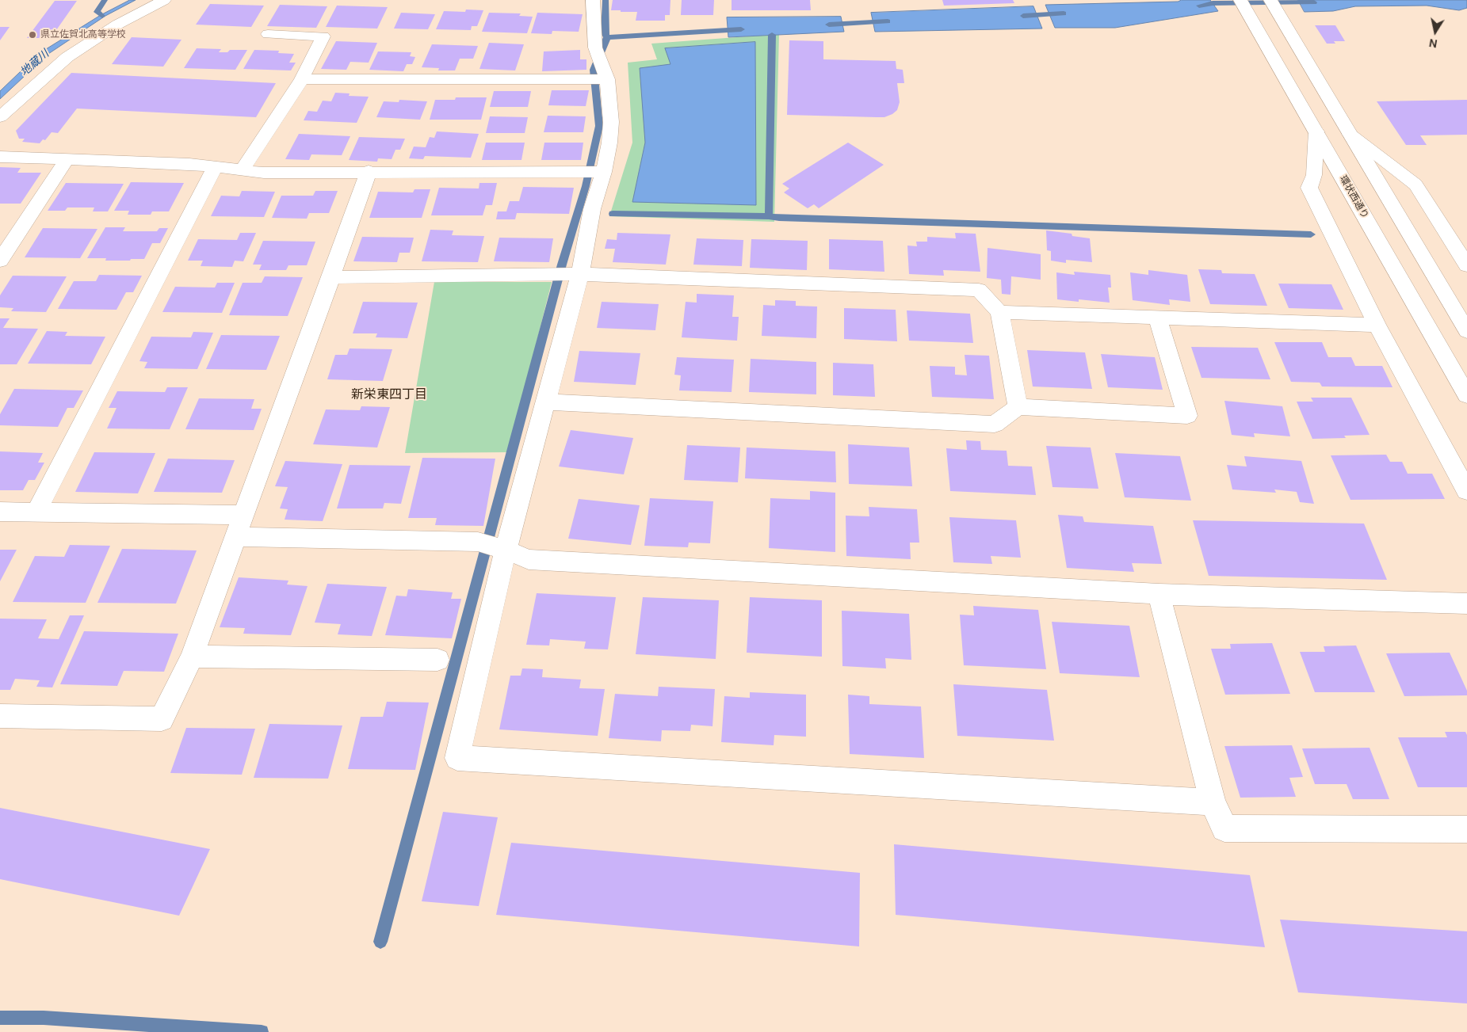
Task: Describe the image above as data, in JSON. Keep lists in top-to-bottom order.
{
  "streets": {
    "main road": ["環状西通り"]
  },
  "districts": ["新栄東四丁目"],
  "water": ["地蔵川"],
  "places": ["県立佐賀北高等学校"],
  "north": "bottom"
}
